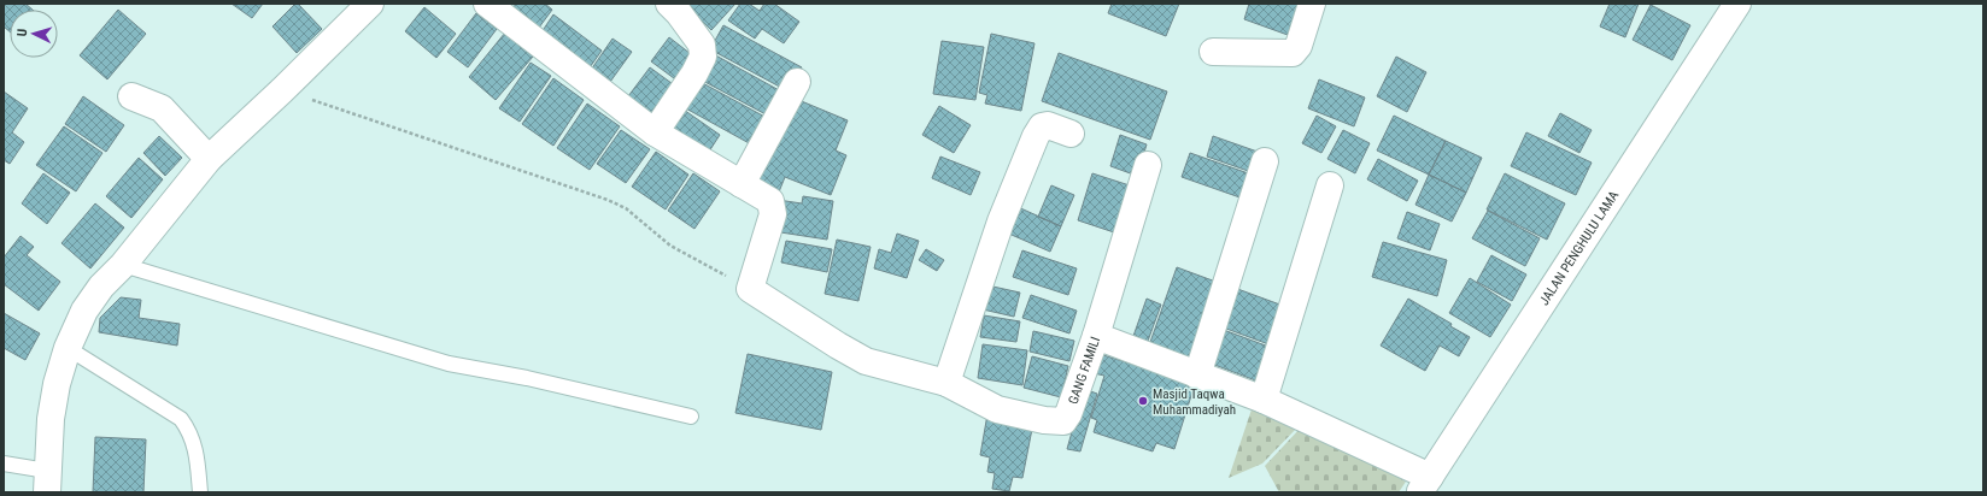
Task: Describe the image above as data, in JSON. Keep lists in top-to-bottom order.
{
  "streets": {
    "street": ["JALAN PENGHULU LAMA", "GANG FAMILI"]
  },
  "crossings": [
    ["JALAN PENGHULU LAMA", "GANG FAMILI"]
  ],
  "places": ["Masjid Taqwa Muhammadiyah"],
  "north": "left"
}
